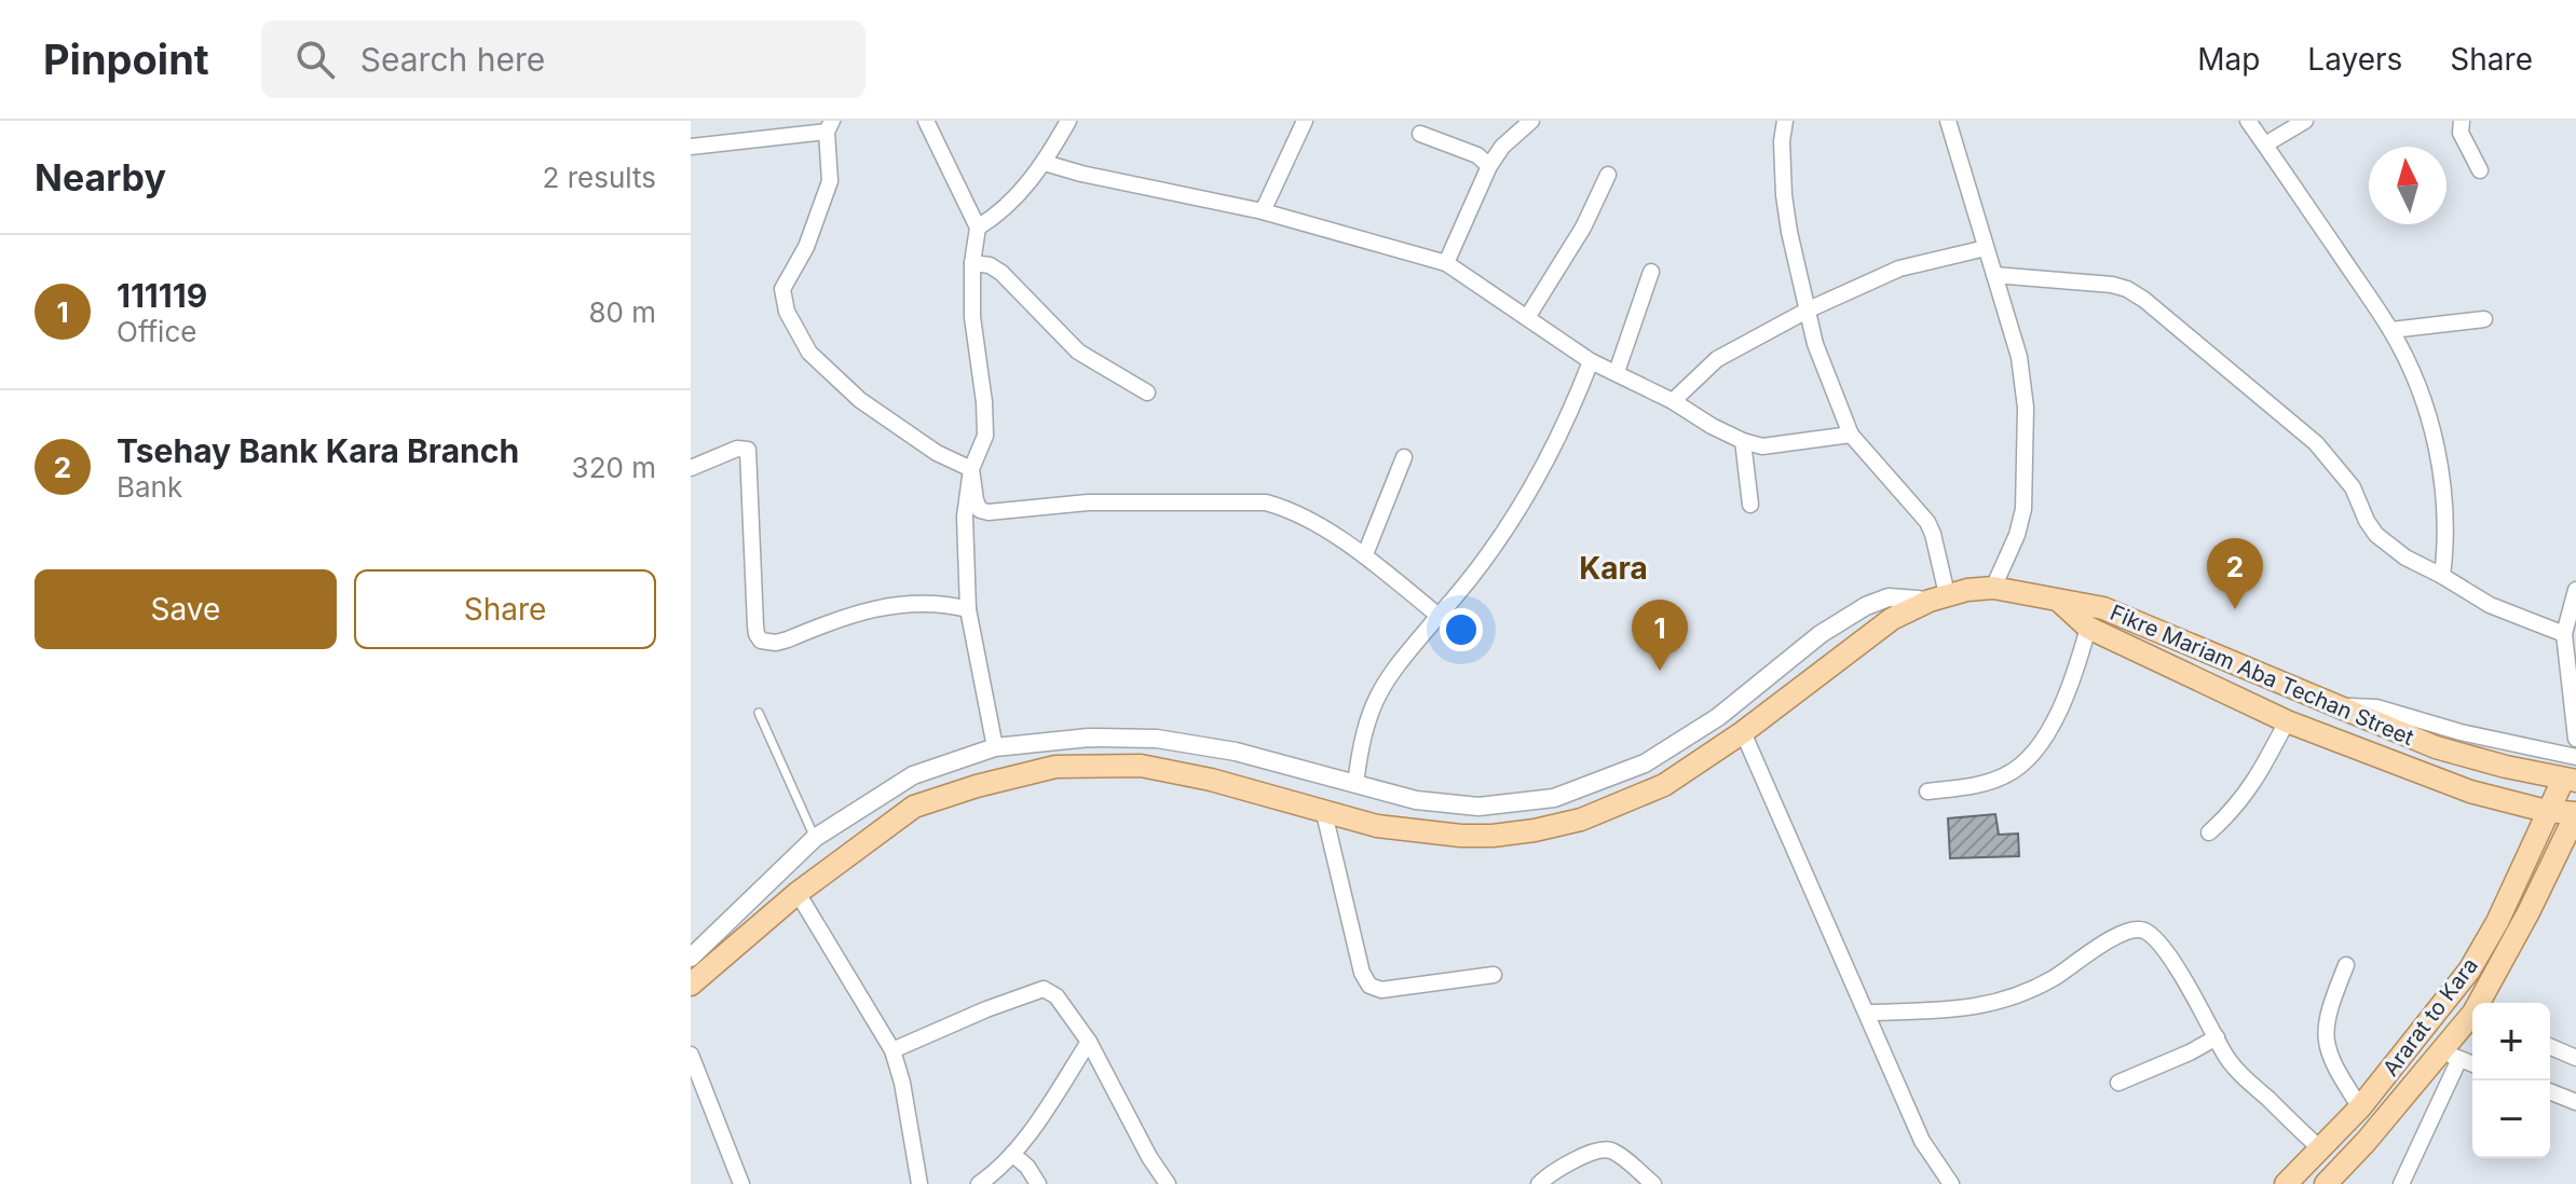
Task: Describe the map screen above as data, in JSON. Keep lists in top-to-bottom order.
{
  "streets": {
    "main road": ["Fikre Mariam Aba Techan Street", "Ararat to Kara"]
  },
  "crossings": [
    ["Fikre Mariam Aba Techan Street", "Ararat to Kara"]
  ],
  "districts": ["Kara"],
  "north": "top",
  "page": {
    "header": "Pinpoint",
    "search": "Search here",
    "nav": ["Map", "Layers", "Share"],
    "heading": ["Nearby", "2 results"],
    "list": [
      {
        "mark": "1",
        "name": "111119",
        "note": "Office",
        "value": "80 m"
      },
      {
        "mark": "2",
        "name": "Tsehay Bank Kara Branch",
        "note": "Bank",
        "value": "320 m"
      }
    ],
    "pins": ["2", "1"],
    "buttons": ["Save", "Share"],
    "map_buttons": ["+", "−"]
  }
}
